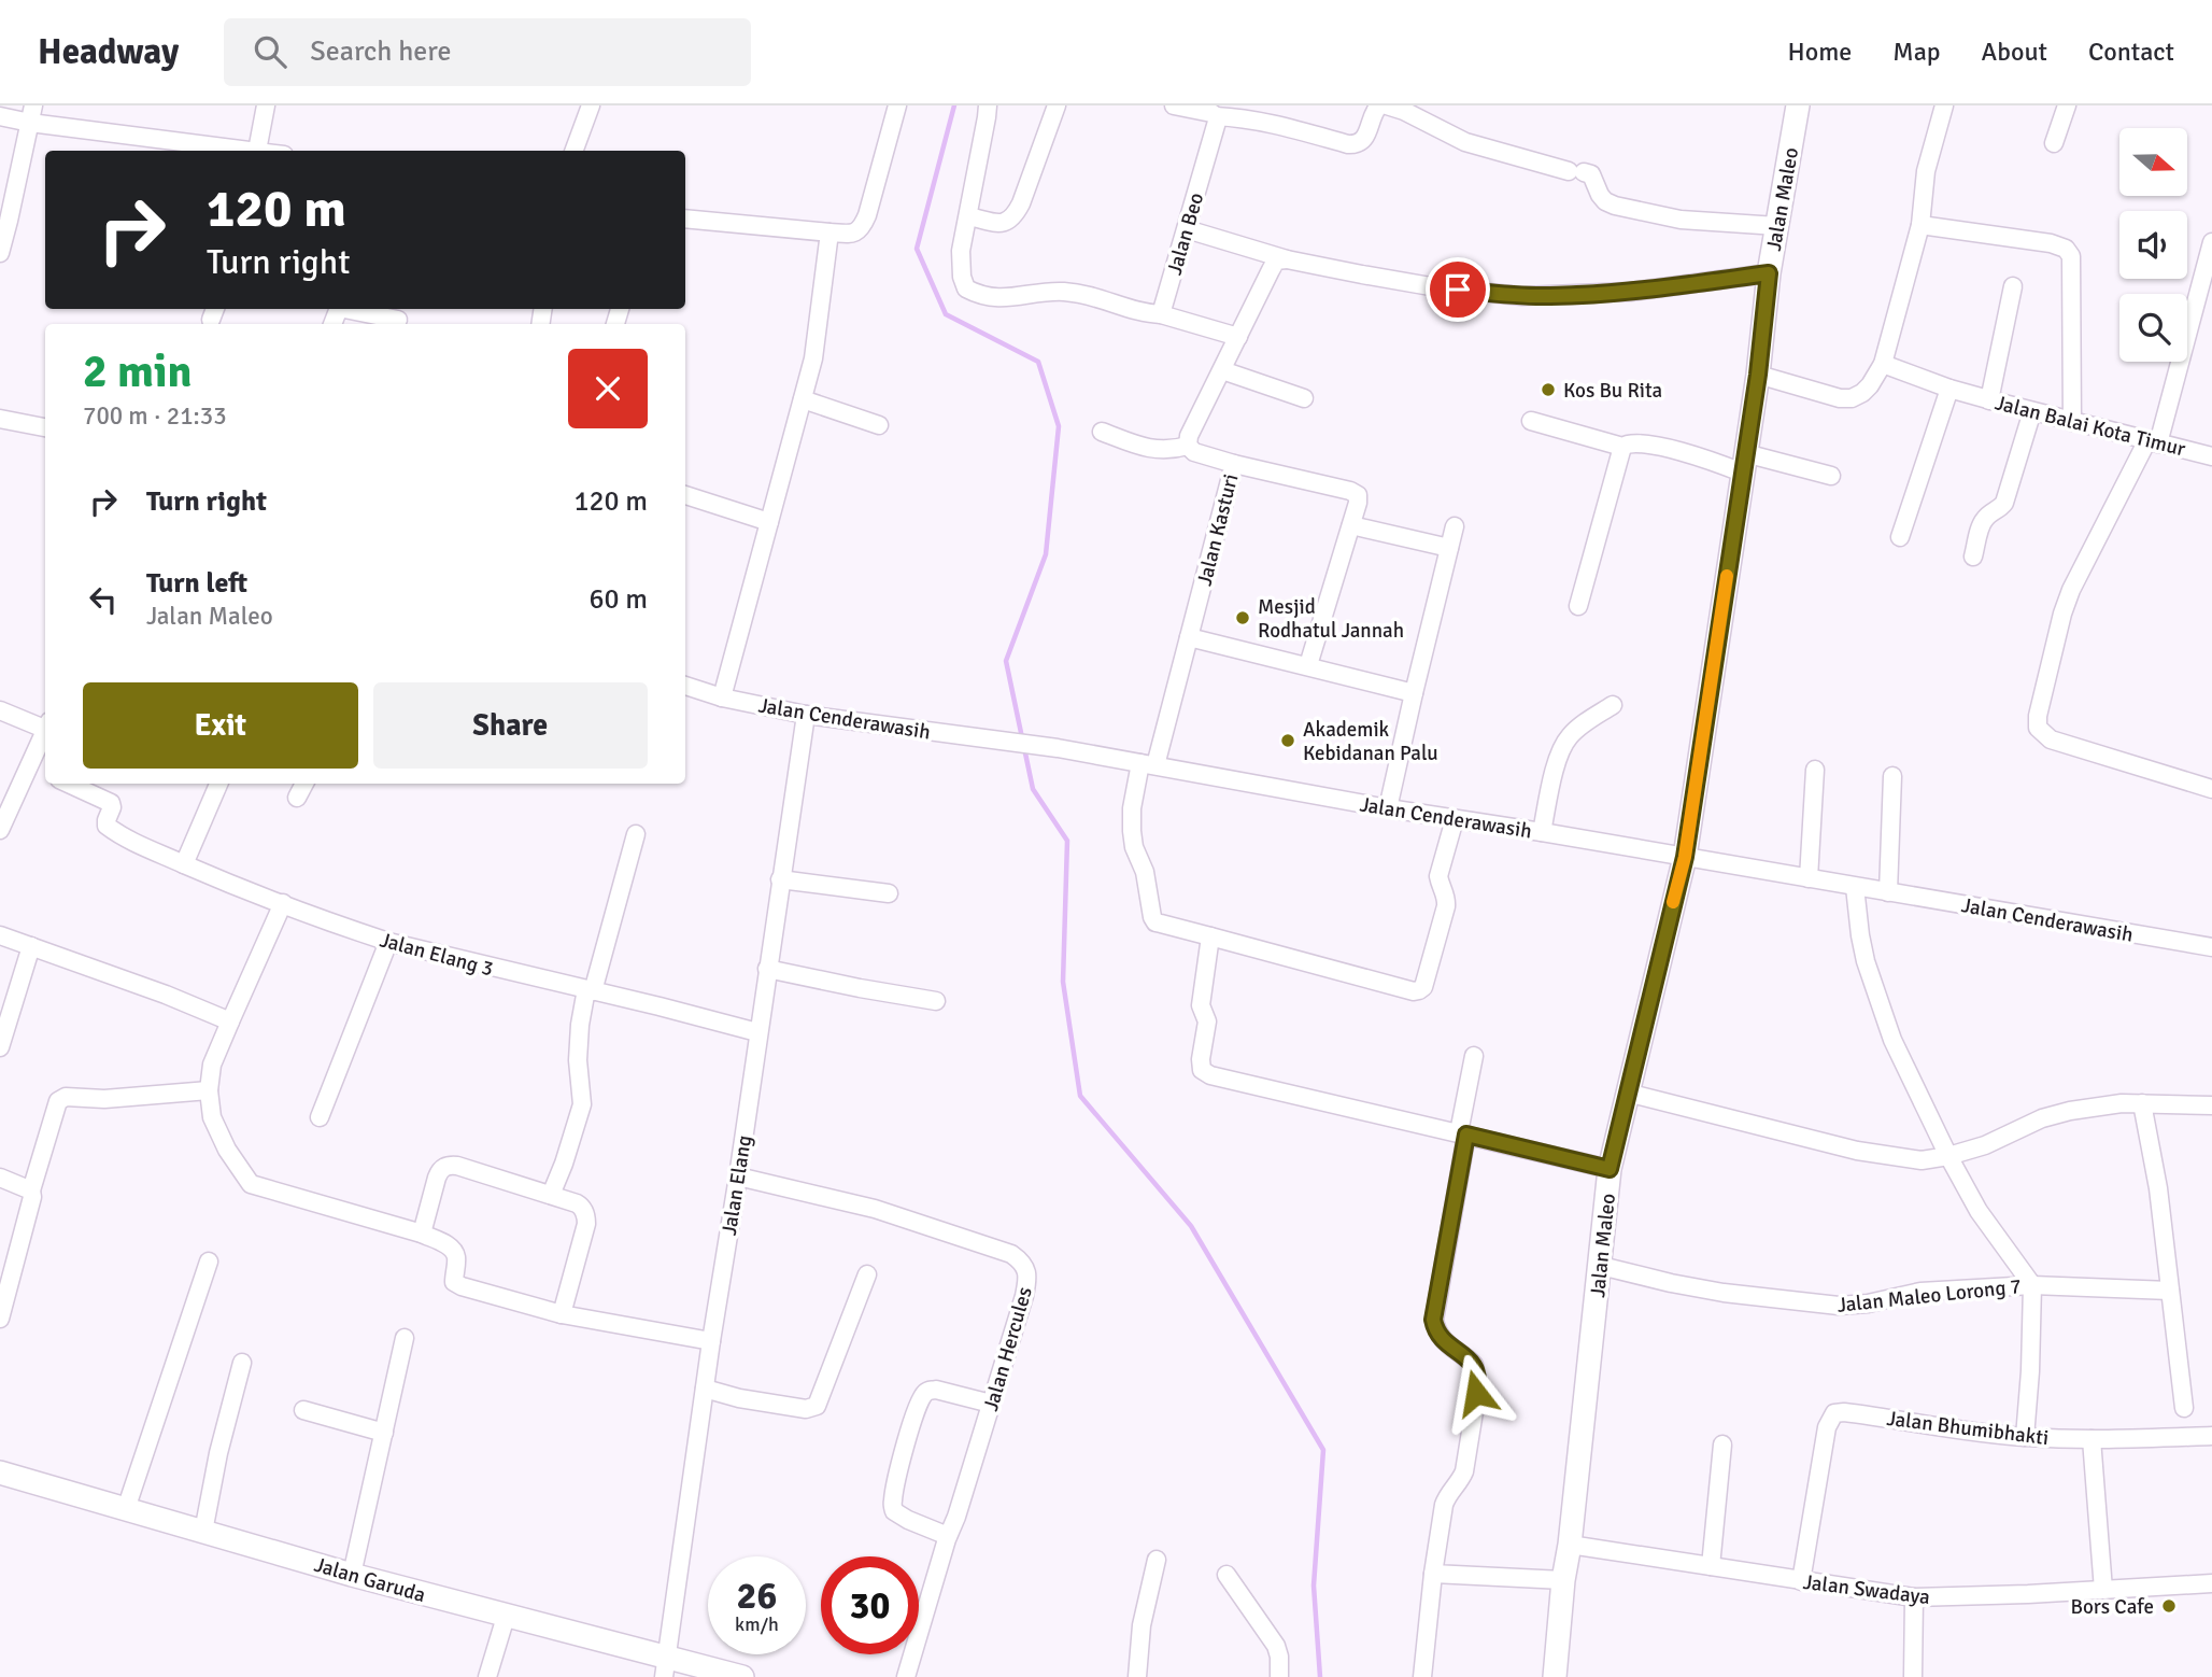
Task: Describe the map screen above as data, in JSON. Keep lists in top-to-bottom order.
{
  "streets": {
    "street": [
      "Jalan Maleo",
      "Jalan Beo",
      "Jalan Balai Kota Timur",
      "Jalan Kasturi",
      "Jalan Cenderawasih",
      "Jalan Elang 3",
      "Jalan Elang",
      "Jalan Maleo Lorong 7",
      "Jalan Hercules",
      "Jalan Bhumibhakti",
      "Jalan Garuda",
      "Jalan Swadaya"
    ]
  },
  "crossings": [
    ["Jalan Maleo", "Jalan Cenderawasih"],
    ["Jalan Maleo", "Jalan Maleo Lorong 7"],
    ["Jalan Maleo", "Jalan Swadaya"],
    ["Jalan Kasturi", "Jalan Cenderawasih"],
    ["Jalan Cenderawasih", "Jalan Elang"],
    ["Jalan Elang 3", "Jalan Elang"],
    ["Jalan Elang", "Jalan Hercules"],
    ["Jalan Elang", "Jalan Garuda"],
    ["Jalan Bhumibhakti", "Jalan Swadaya"]
  ],
  "places": [
    "Kos Bu Rita",
    "Mesjid Rodhatul Jannah",
    "Akademik Kebidanan Palu",
    "Bors Cafe"
  ],
  "north": "right",
  "page": {
    "header": "Headway",
    "search": "Search here",
    "nav": [
      "Home",
      "Map",
      "About",
      "Contact"
    ],
    "turn": ["120 m", "Turn right"],
    "heading": ["2 min", "700 m · 21:33"],
    "list": [
      {
        "name": "Turn right",
        "value": "120 m"
      },
      {
        "name": "Turn left",
        "note": "Jalan Maleo",
        "value": "60 m"
      }
    ],
    "buttons": ["Exit", "Share"],
    "speed": "26 km/h",
    "limit": "30"
  }
}
